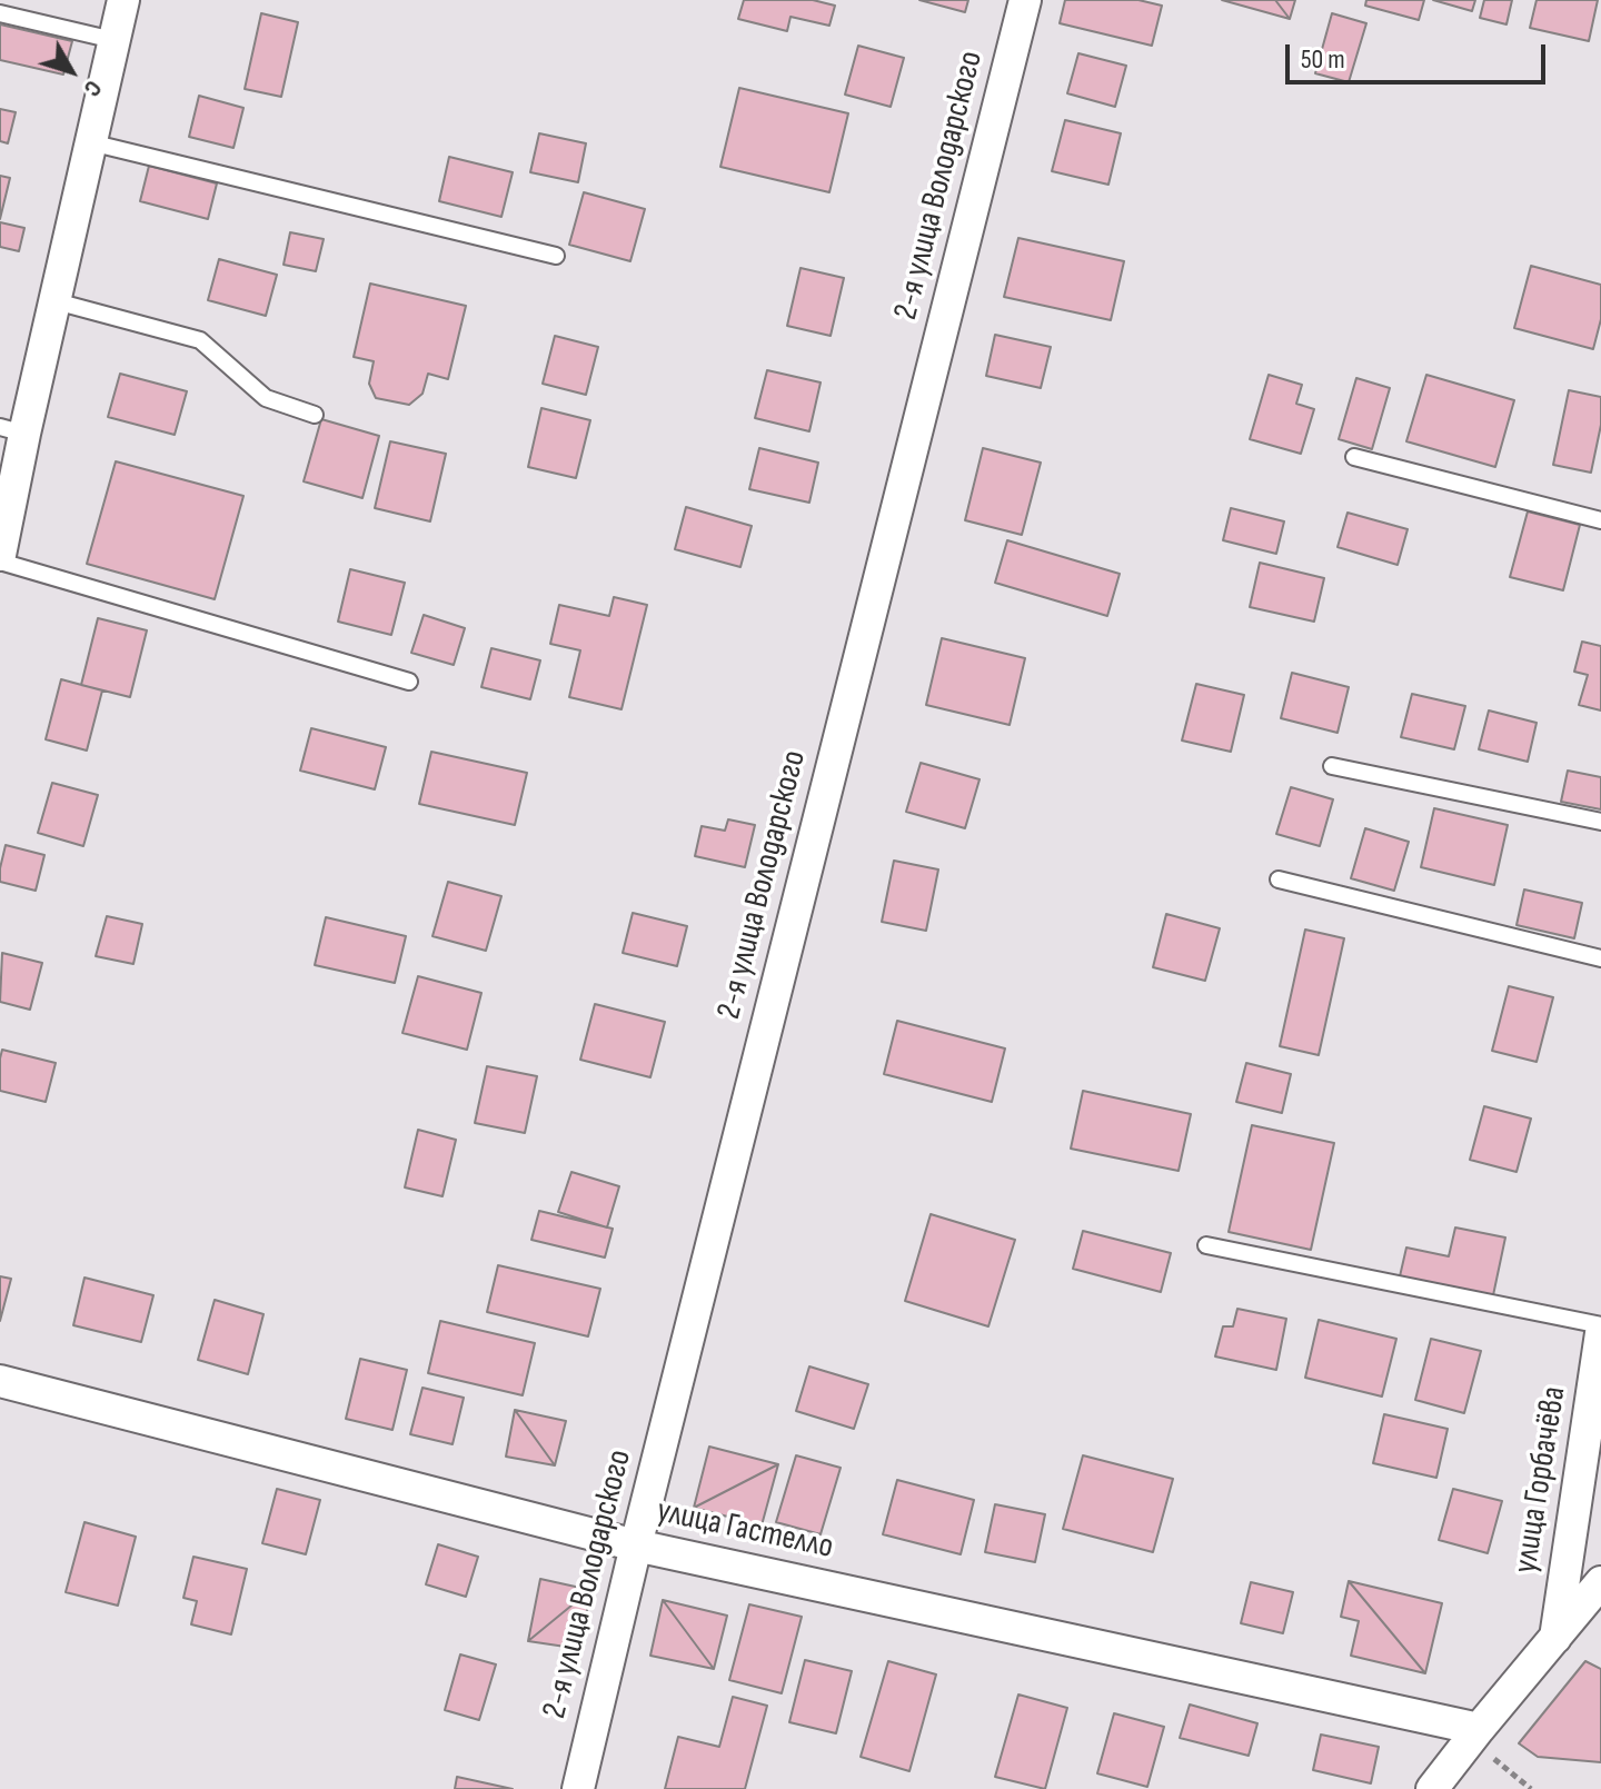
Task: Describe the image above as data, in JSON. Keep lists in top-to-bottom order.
{
  "streets": {
    "street": ["2-я улица Володарского", "улица Горбачёва", "улица Гастелло"]
  },
  "crossings": [
    ["2-я улица Володарского", "улица Гастелло"]
  ],
  "scale_bar": "50 m",
  "north": "bottom right"
}
